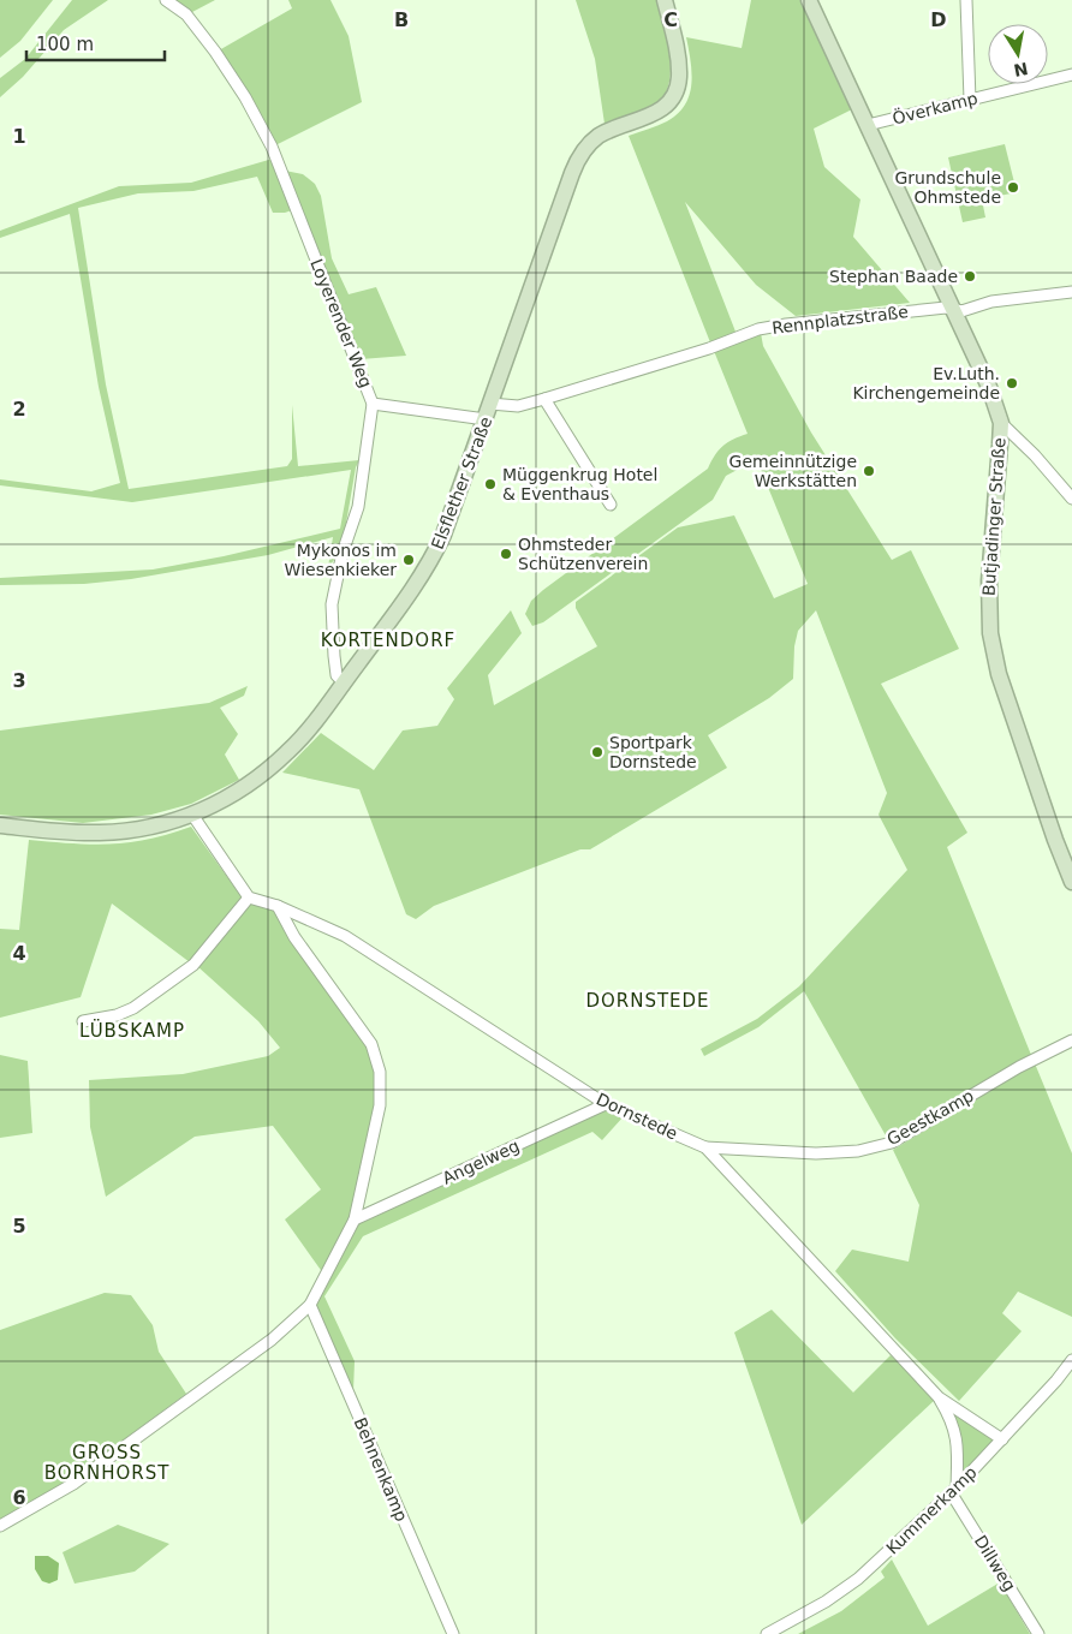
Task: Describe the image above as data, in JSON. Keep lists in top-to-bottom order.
{
  "streets": {
    "main road": ["Elsflether Straße", "Butjadinger Straße"],
    "street": [
      "Överkamp",
      "Rennplatzstraße",
      "Loyerender Weg",
      "Dornstede",
      "Geestkamp",
      "Angelweg",
      "Behnenkamp",
      "Kummerkamp",
      "Dillweg"
    ]
  },
  "crossings": [
    ["Överkamp", "Butjadinger Straße"],
    ["Rennplatzstraße", "Loyerender Weg"],
    ["Rennplatzstraße", "Elsflether Straße"],
    ["Rennplatzstraße", "Butjadinger Straße"],
    ["Loyerender Weg", "Elsflether Straße"],
    ["Dornstede", "Geestkamp"],
    ["Dornstede", "Angelweg"],
    ["Dornstede", "Kummerkamp"],
    ["Dornstede", "Dillweg"],
    ["Kummerkamp", "Dillweg"]
  ],
  "districts": [
    "KORTENDORF",
    "DORNSTEDE",
    "LÜBSKAMP",
    "GROSS BORNHORST"
  ],
  "places": [
    "Grundschule Ohmstede",
    "Stephan Baade",
    "Ev.Luth. Kirchengemeinde",
    "Gemeinnützige Werkstätten",
    "Müggenkrug Hotel & Eventhaus",
    "Ohmsteder Schützenverein",
    "Mykonos im Wiesenkieker",
    "Sportpark Dornstede"
  ],
  "scale_bar": "100 m",
  "north": "bottom",
  "grid": {
    "columns": ["B", "C", "D"],
    "rows": [
      "1",
      "2",
      "3",
      "4",
      "5",
      "6"
    ]
  }
}
